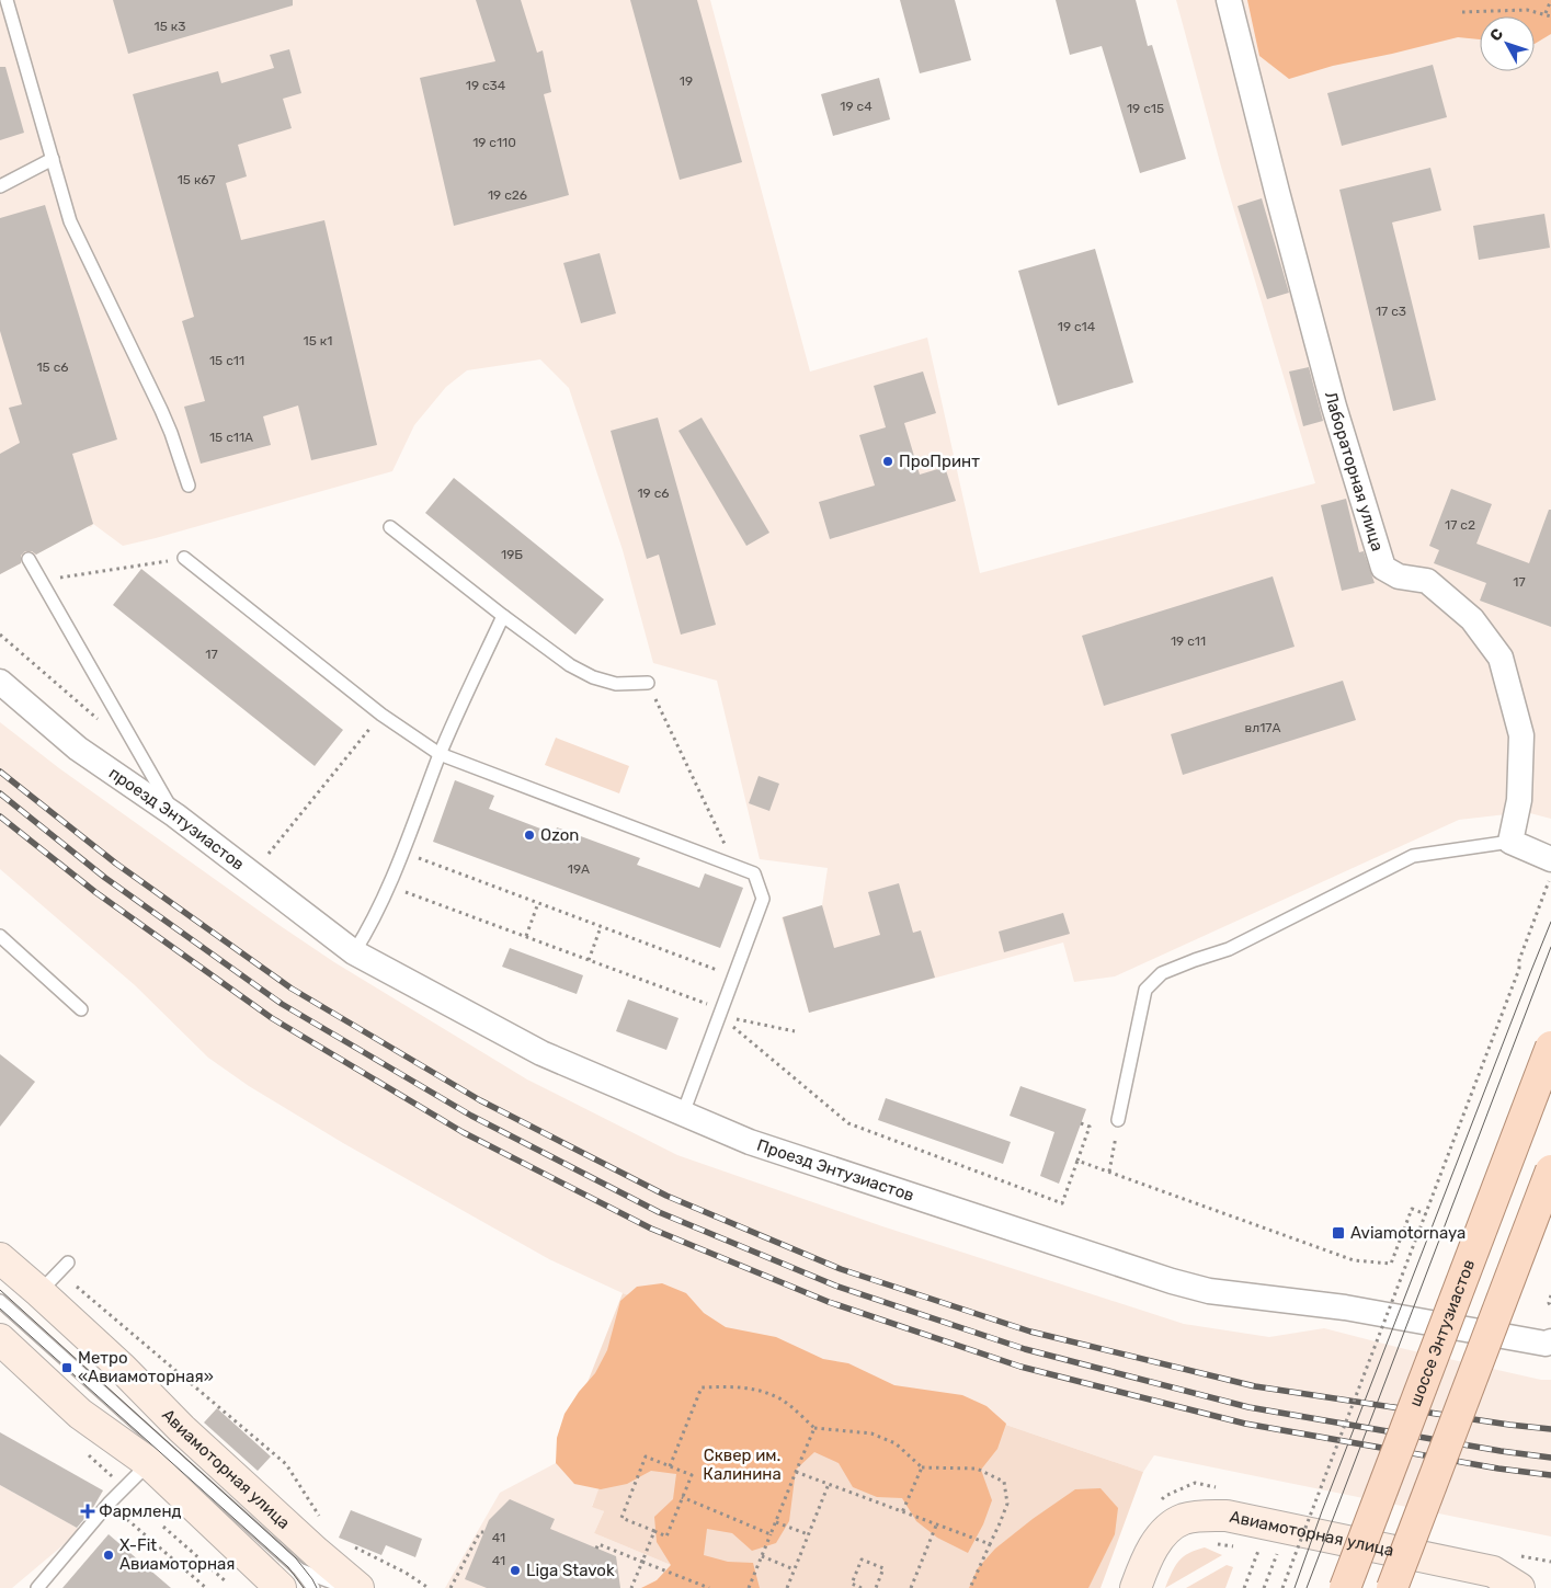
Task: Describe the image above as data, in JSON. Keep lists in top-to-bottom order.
{
  "streets": {
    "main road": ["шоссе Энтузиастов", "Авиамоторная улица"],
    "street": ["Лабораторная улица", "проезд Энтузиастов", "Проезд Энтузиастов"]
  },
  "crossings": [
    ["проезд Энтузиастов", "Проезд Энтузиастов"]
  ],
  "parks": ["Сквер им. Калинина"],
  "places": {
    "other": [
      "ПроПринт",
      "Ozon",
      "X-Fit Авиамоторная",
      "Liga Stavok"
    ],
    "transit": ["Aviamotornaya", "Метро «Авиамоторная»"],
    "health": ["Фармленд"]
  },
  "house_numbers": [
    "15 к3",
    "19",
    "19 с34",
    "19 с4",
    "19 с15",
    "19 с110",
    "15 к67",
    "19 с26",
    "17 с3",
    "19 с14",
    "15 к1",
    "15 с11",
    "15 с6",
    "15 с11А",
    "19 с6",
    "17 с2",
    "19Б",
    "17",
    "19 с11",
    "17",
    "вл17А",
    "19А",
    "41",
    "41"
  ],
  "north": "top left"
}
